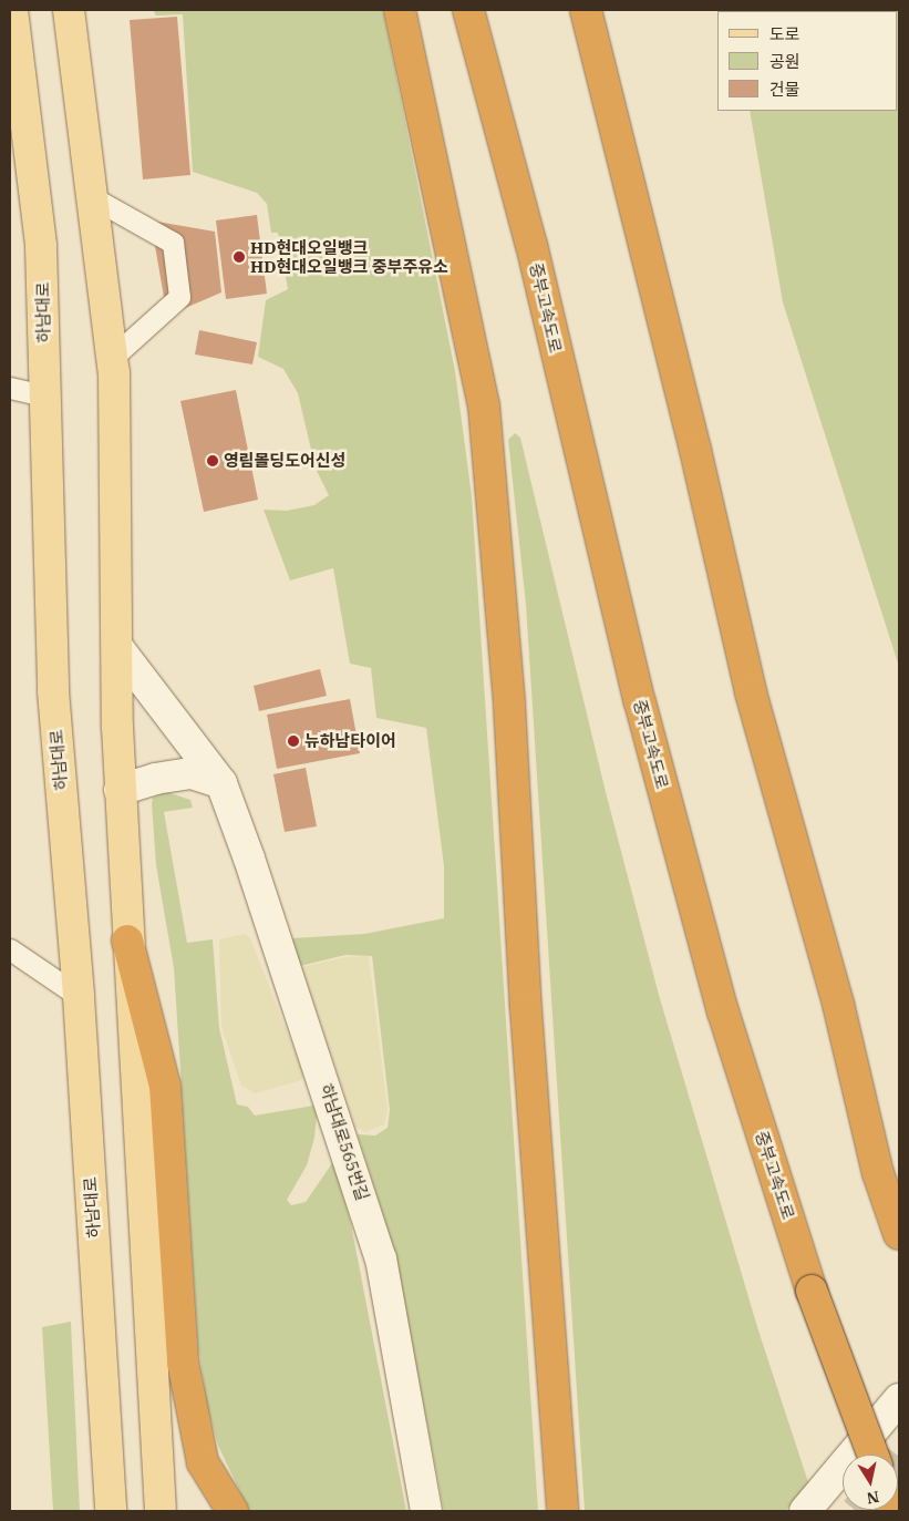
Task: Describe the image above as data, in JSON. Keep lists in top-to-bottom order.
{
  "streets": {
    "highway": ["중부고속도로"],
    "main road": ["하남대로"],
    "street": ["하남대로565번길"]
  },
  "places": ["HD현대오일뱅크 HD현대오일뱅크 중부주유소", "영림몰딩도어신성", "뉴하남타이어"],
  "legend": ["도로", "공원", "건물"],
  "north": "bottom"
}
